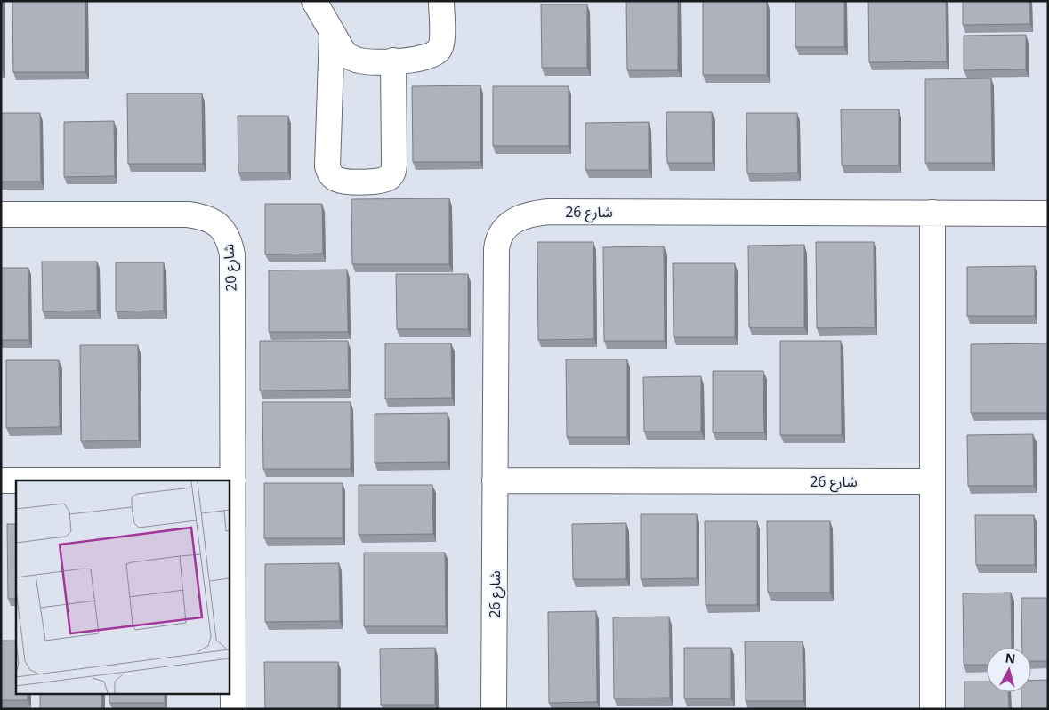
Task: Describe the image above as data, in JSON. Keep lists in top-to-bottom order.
{
  "streets": {
    "street": ["شارع 26", "شارع 20"]
  },
  "north": "top"
}
